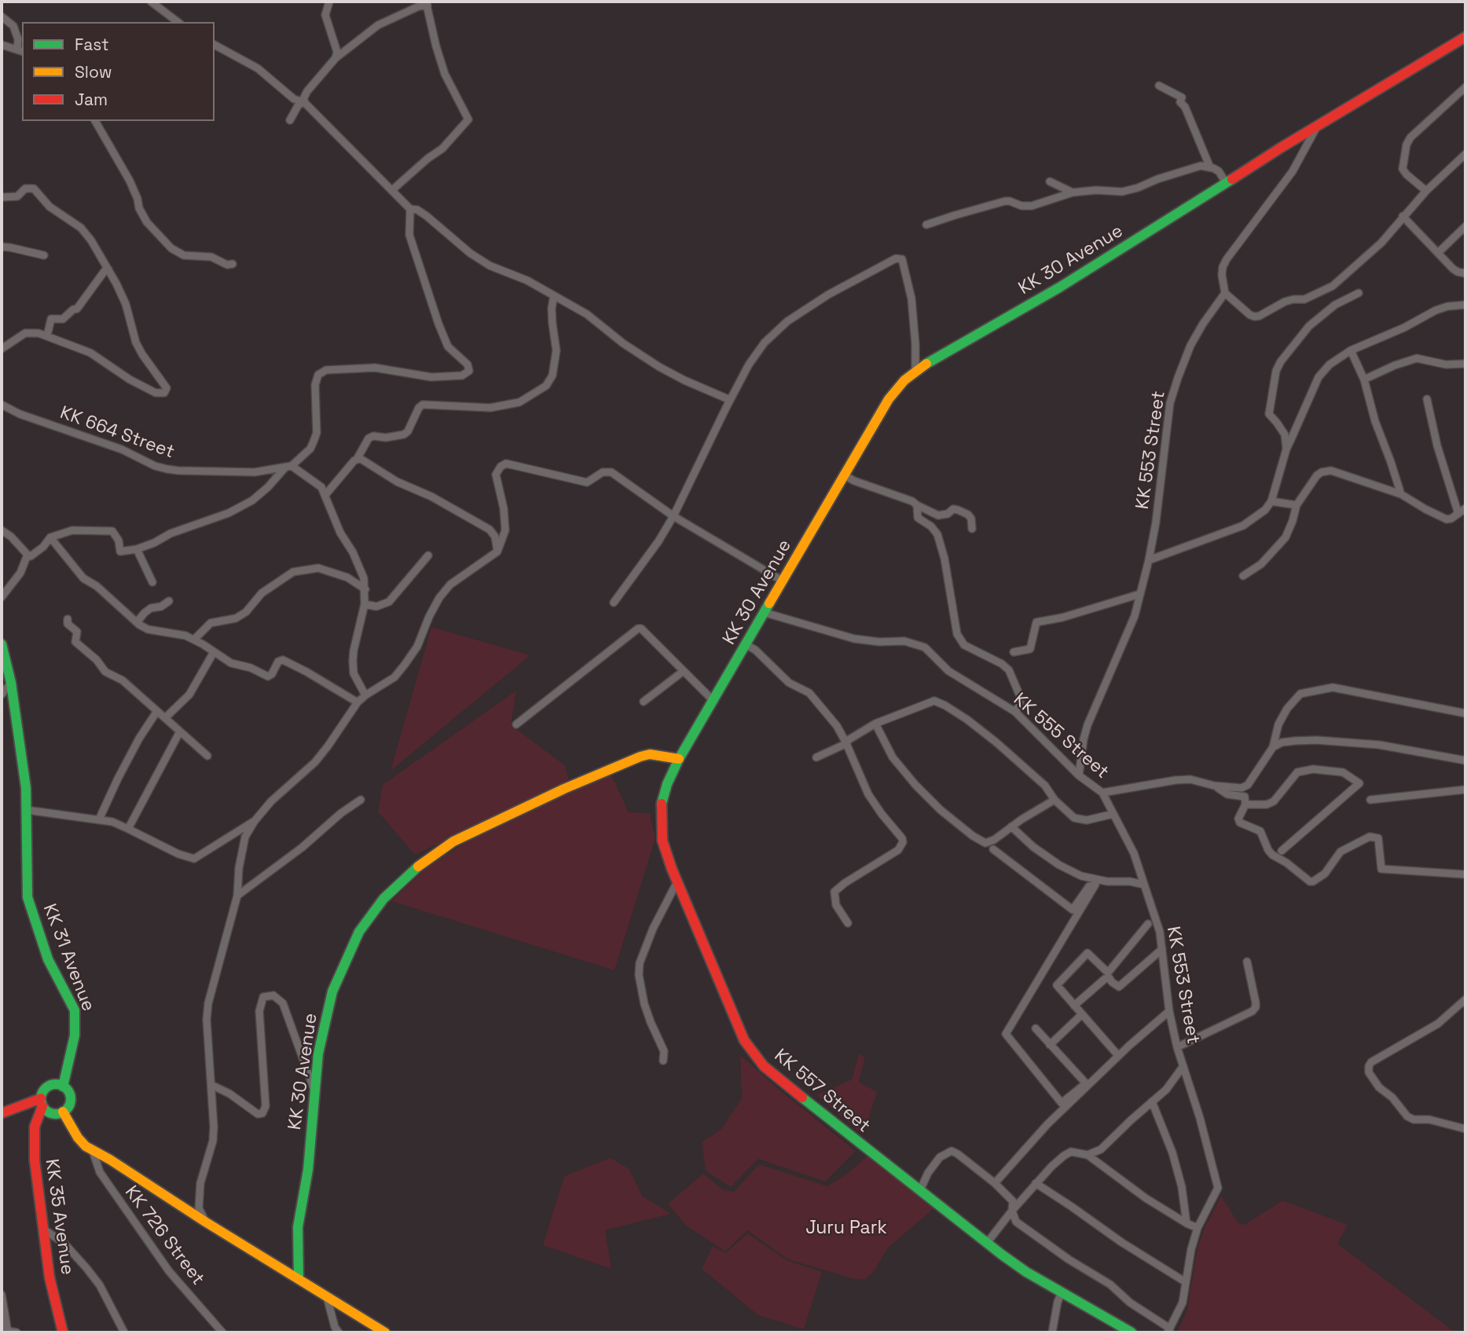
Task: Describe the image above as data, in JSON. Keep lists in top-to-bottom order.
{
  "streets": {
    "main road": [
      "KK 30 Avenue",
      "KK 31 Avenue",
      "KK 557 Street",
      "KK 35 Avenue"
    ],
    "street": [
      "KK 664 Street",
      "KK 553 Street",
      "KK 555 Street",
      "KK 726 Street"
    ]
  },
  "crossings": [
    ["KK 30 Avenue", "KK 555 Street"],
    ["KK 30 Avenue", "KK 557 Street"],
    ["KK 553 Street", "KK 555 Street"],
    ["KK 31 Avenue", "KK 35 Avenue"]
  ],
  "parks": ["Juru Park"],
  "legend": ["Fast", "Slow", "Jam"]
}
